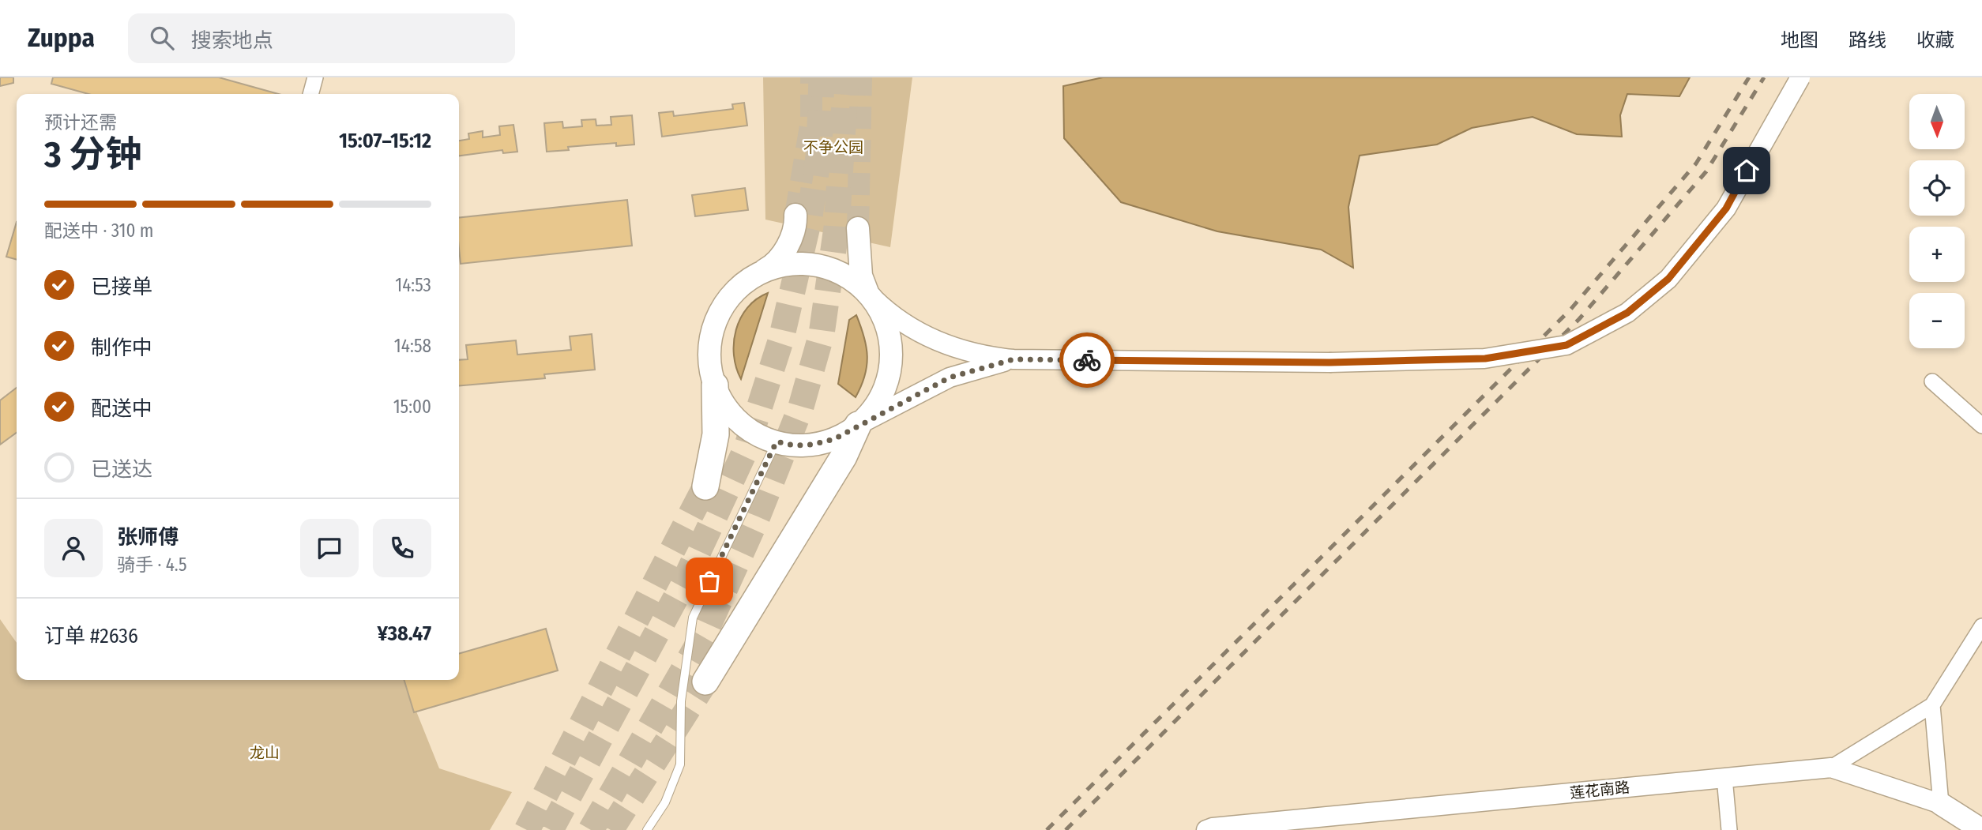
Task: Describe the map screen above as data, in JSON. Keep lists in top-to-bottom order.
{
  "streets": {
    "main road": ["莲花南路"]
  },
  "parks": ["不争公园", "龙山"],
  "north": "bottom",
  "page": {
    "header": "Zuppa",
    "search": "搜索地点",
    "nav": ["地图", "路线", "收藏"],
    "map_buttons": ["+", "−"],
    "heading": ["3 分钟", "预计还需", "15:07–15:12"],
    "panel": [
      "张师傅",
      "骑手 · 4.5",
      "订单 #2636",
      "¥38.47"
    ],
    "bar": "配送中 · 310 m",
    "list": [
      ["已接单", "14:53"],
      ["制作中", "14:58"],
      ["配送中", "15:00"],
      "已送达"
    ]
  }
}
